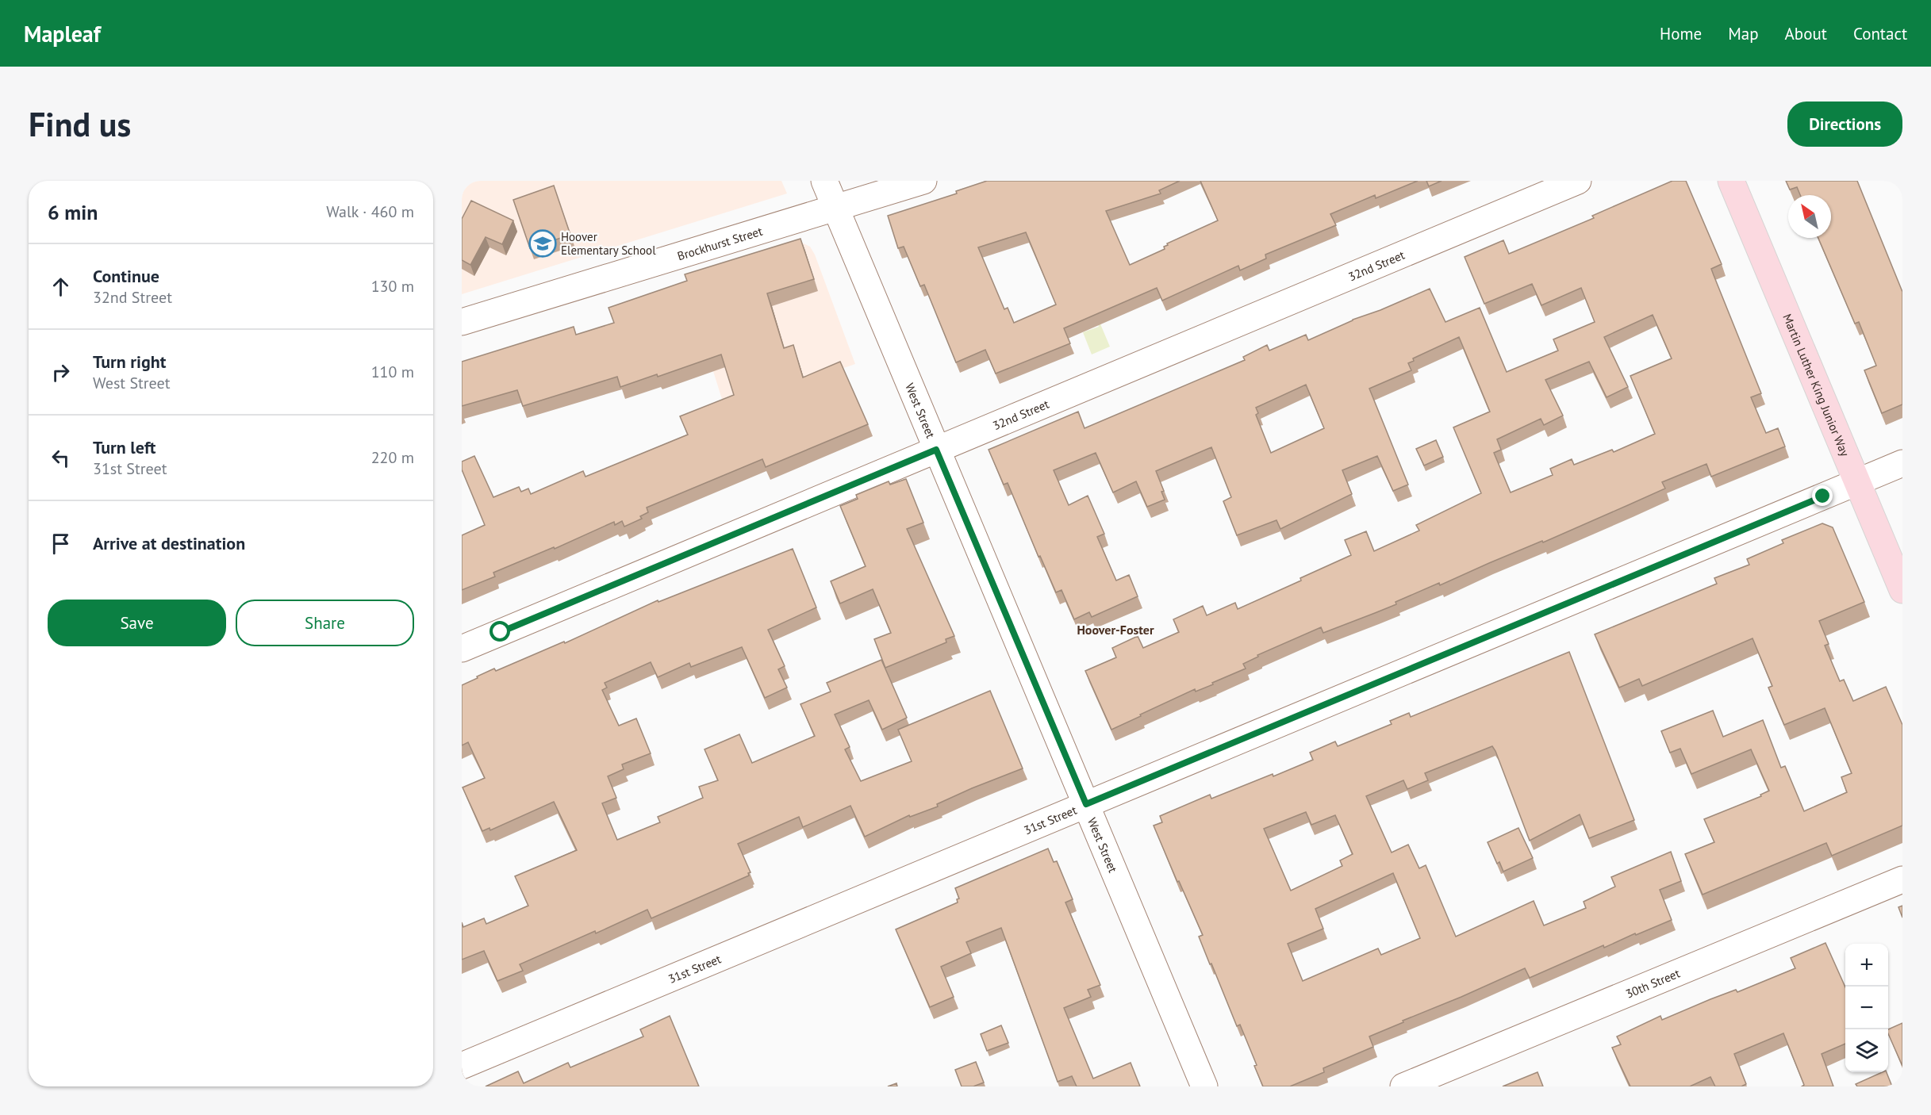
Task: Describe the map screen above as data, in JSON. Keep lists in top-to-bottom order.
{
  "streets": {
    "main road": ["Martin Luther King Junior Way"],
    "street": [
      "Brockhurst Street",
      "32nd Street",
      "West Street",
      "31st Street",
      "30th Street"
    ]
  },
  "crossings": [
    ["Brockhurst Street", "West Street"],
    ["32nd Street", "West Street"],
    ["Martin Luther King Junior Way", "31st Street"],
    ["West Street", "31st Street"]
  ],
  "districts": ["Hoover-Foster"],
  "places": {
    "school or university": ["Hoover Elementary School"]
  },
  "north": "top left",
  "page": {
    "header": "Mapleaf",
    "nav": [
      "Home",
      "Map",
      "About",
      "Contact"
    ],
    "buttons": [
      "Directions",
      ["Save", "Share"]
    ],
    "title": "Find us",
    "heading": ["6 min", "Walk · 460 m"],
    "list": [
      ["Continue", "32nd Street", "130 m"],
      ["Turn right", "West Street", "110 m"],
      ["Turn left", "31st Street", "220 m"],
      "Arrive at destination"
    ],
    "map_buttons": ["+", "−"]
  }
}
